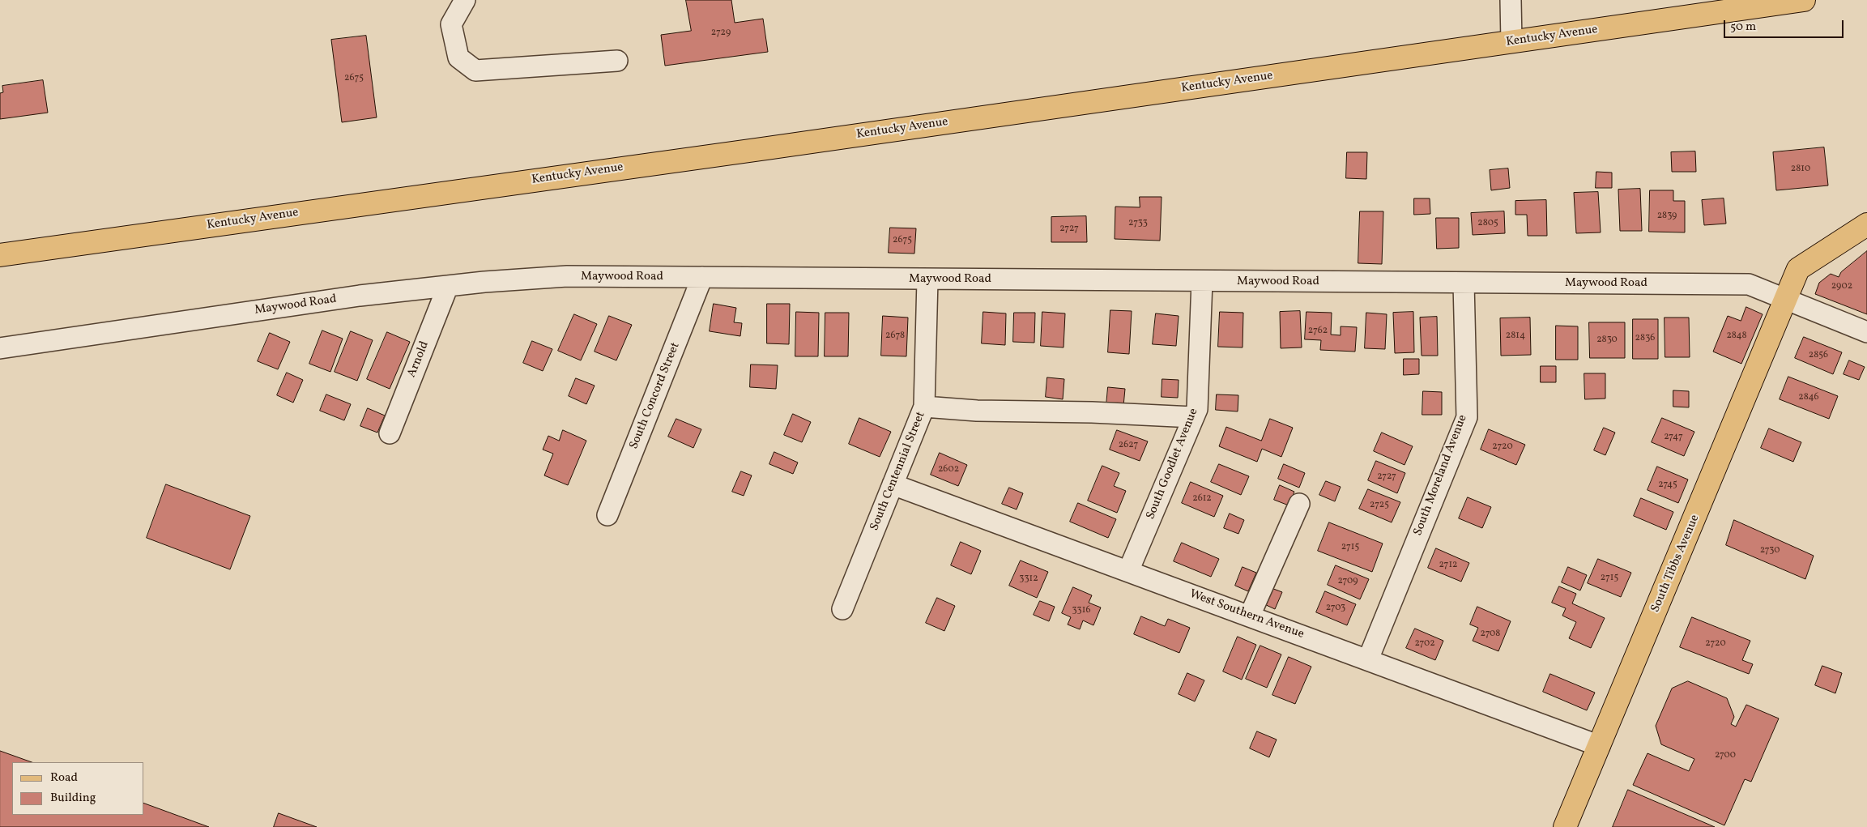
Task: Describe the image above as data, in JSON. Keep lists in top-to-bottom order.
{
  "streets": {
    "main road": ["Kentucky Avenue", "South Tibbs Avenue"],
    "street": [
      "Maywood Road",
      "Arnold",
      "South Concord Street",
      "South Goodlet Avenue",
      "South Centennial Street",
      "South Moreland Avenue",
      "West Southern Avenue"
    ]
  },
  "crossings": [
    ["Maywood Road", "Arnold"],
    ["Maywood Road", "South Concord Street"],
    ["Maywood Road", "South Goodlet Avenue"],
    ["Maywood Road", "South Centennial Street"],
    ["Maywood Road", "South Moreland Avenue"],
    ["Maywood Road", "South Tibbs Avenue"],
    ["South Goodlet Avenue", "West Southern Avenue"],
    ["South Centennial Street", "West Southern Avenue"],
    ["South Moreland Avenue", "West Southern Avenue"],
    ["South Tibbs Avenue", "West Southern Avenue"]
  ],
  "house_numbers": [
    "2729",
    "2675",
    "2810",
    "2839",
    "2733",
    "2805",
    "2727",
    "2675",
    "2902",
    "2762",
    "2678",
    "2814",
    "2848",
    "2836",
    "2830",
    "2856",
    "2846",
    "2747",
    "2627",
    "2720",
    "2602",
    "2727",
    "2745",
    "2612",
    "2725",
    "2715",
    "2730",
    "2712",
    "2715",
    "3312",
    "2709",
    "2703",
    "3316",
    "2708",
    "2702",
    "2720",
    "2700"
  ],
  "legend": ["Road", "Building"],
  "scale_bar": "50 m"
}
